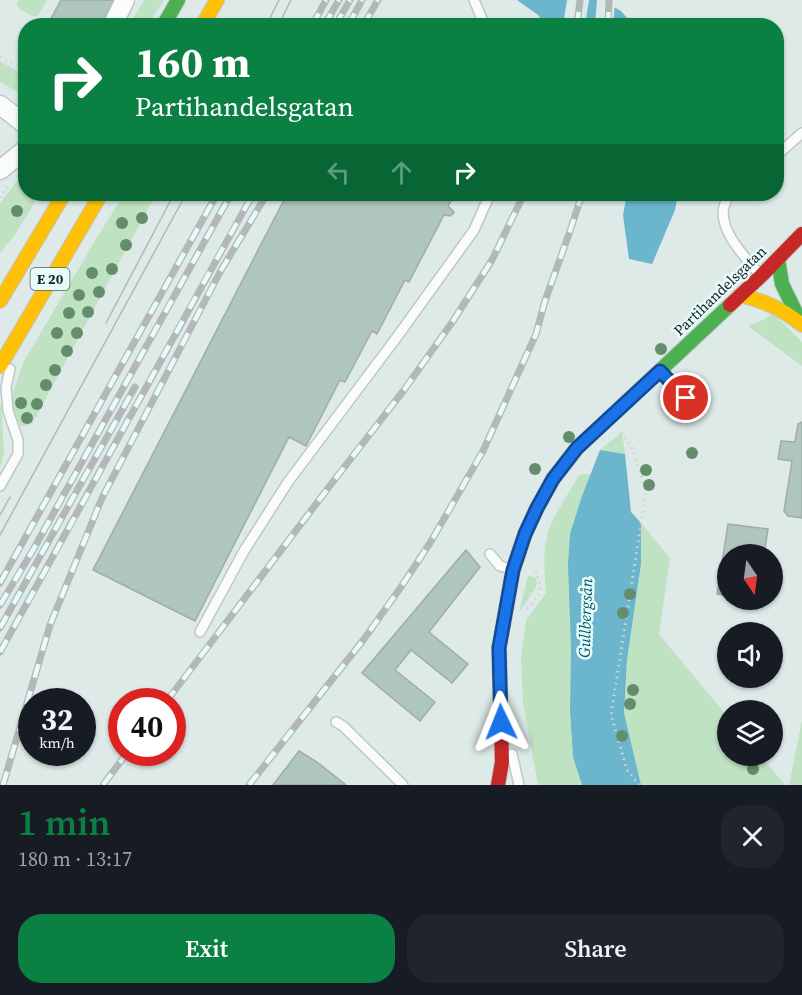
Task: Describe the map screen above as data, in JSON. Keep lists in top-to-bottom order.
{
  "streets": {
    "main road": ["E 20", "Partihandelsgatan"]
  },
  "water": ["Gullbergsån"],
  "north": "bottom",
  "page": {
    "turn": ["160 m", "Partihandelsgatan"],
    "speed": "32 km/h",
    "limit": "40",
    "heading": ["1 min", "180 m · 13:17"],
    "buttons": ["Exit", "Share"]
  }
}
